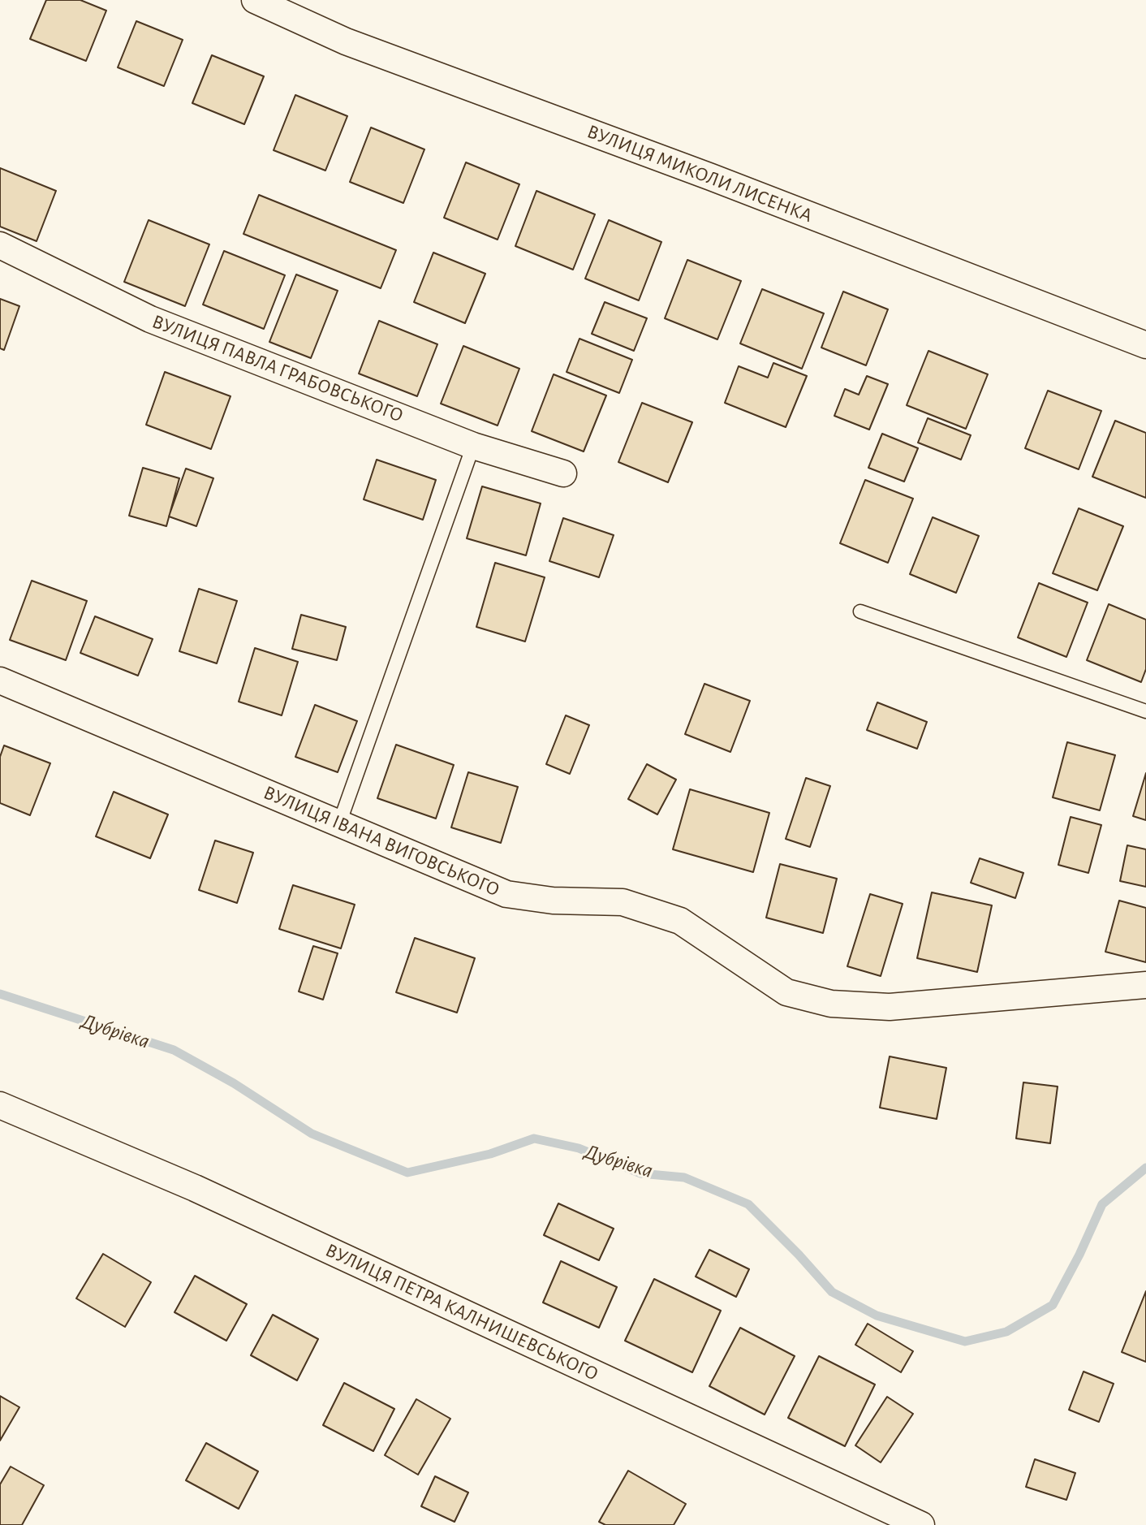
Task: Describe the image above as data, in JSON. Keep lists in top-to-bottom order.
{
  "streets": {
    "street": [
      "ВУЛИЦЯ МИКОЛИ ЛИСЕНКА",
      "ВУЛИЦЯ ПАВЛА ГРАБОВСЬКОГО",
      "ВУЛИЦЯ ІВАНА ВИГОВСЬКОГО",
      "ВУЛИЦЯ ПЕТРА КАЛНИШЕВСЬКОГО"
    ]
  },
  "water": ["Дубрівка"]
}
